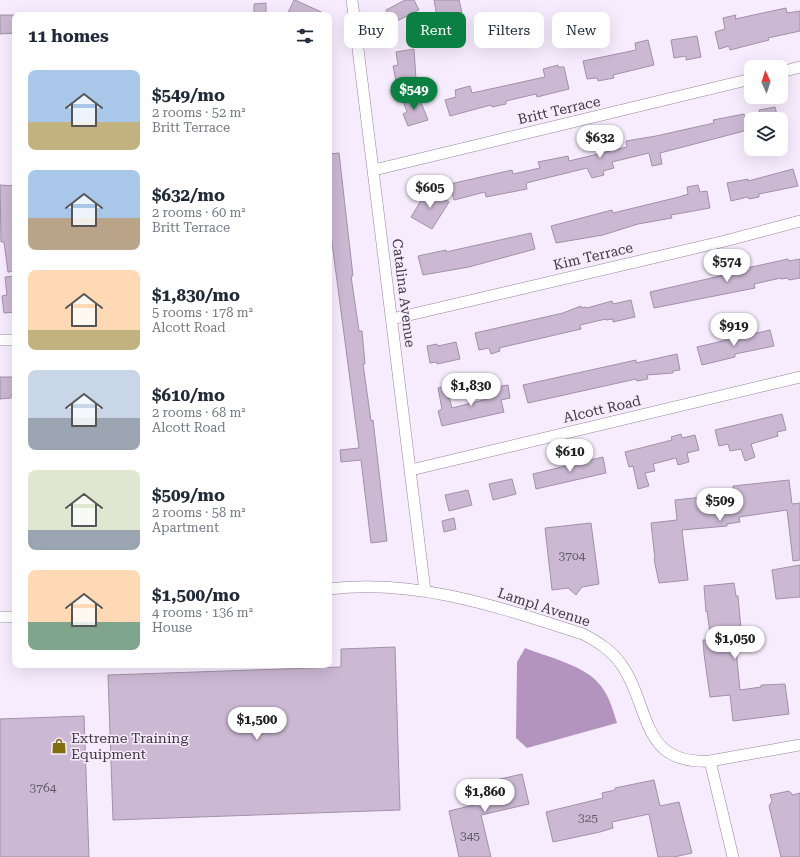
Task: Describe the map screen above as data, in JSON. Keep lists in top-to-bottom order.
{
  "streets": {
    "street": [
      "Britt Terrace",
      "Kim Terrace",
      "Catalina Avenue",
      "Alcott Road",
      "Lampl Avenue"
    ]
  },
  "crossings": [
    ["Britt Terrace", "Catalina Avenue"],
    ["Kim Terrace", "Catalina Avenue"],
    ["Catalina Avenue", "Alcott Road"],
    ["Catalina Avenue", "Lampl Avenue"]
  ],
  "places": {
    "shop": ["Extreme Training Equipment"]
  },
  "house_numbers": [
    "3704",
    "3764",
    "325",
    "345"
  ],
  "north": "top",
  "page": {
    "chip": [
      "Buy",
      "Rent",
      "Filters",
      "New"
    ],
    "heading": "11 homes",
    "list": [
      {
        "name": "$549/mo",
        "note": "2 rooms · 52 m² · Britt Terrace"
      },
      {
        "name": "$632/mo",
        "note": "2 rooms · 60 m² · Britt Terrace"
      },
      {
        "name": "$1,830/mo",
        "note": "5 rooms · 178 m² · Alcott Road"
      },
      {
        "name": "$610/mo",
        "note": "2 rooms · 68 m² · Alcott Road"
      },
      {
        "name": "$509/mo",
        "note": "2 rooms · 58 m² · Apartment"
      },
      {
        "name": "$1,500/mo",
        "note": "4 rooms · 136 m² · House"
      }
    ],
    "price": [
      "$549",
      "$632",
      "$605",
      "$574",
      "$919",
      "$1,830",
      "$610",
      "$509",
      "$1,050",
      "$1,500",
      "$1,860"
    ]
  }
}
